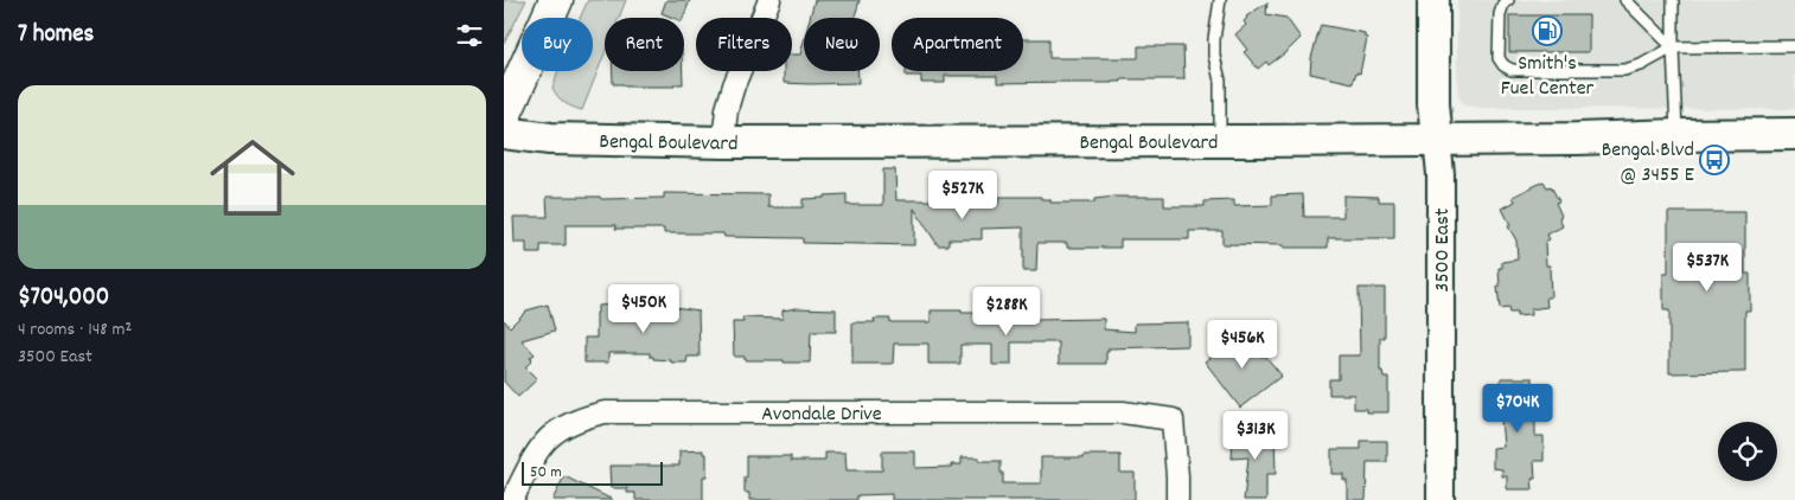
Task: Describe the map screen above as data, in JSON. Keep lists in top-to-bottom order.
{
  "streets": {
    "main road": ["Bengal Boulevard", "3500 East"],
    "street": ["Avondale Drive"]
  },
  "crossings": [
    ["Bengal Boulevard", "3500 East"]
  ],
  "places": {
    "fuel station": ["Smith's Fuel Center"],
    "bus stop": ["Bengal Blvd @ 3455 E"]
  },
  "scale_bar": "50 m",
  "page": {
    "heading": "7 homes",
    "chip": [
      "Buy",
      "Rent",
      "Filters",
      "New",
      "Apartment"
    ],
    "list": [
      {
        "name": "$704,000",
        "note": "4 rooms · 148 m² · 3500 East"
      }
    ],
    "price": [
      "$527K",
      "$537K",
      "$450K",
      "$288K",
      "$456K",
      "$704K",
      "$313K"
    ],
    "scale": "50 m"
  }
}
